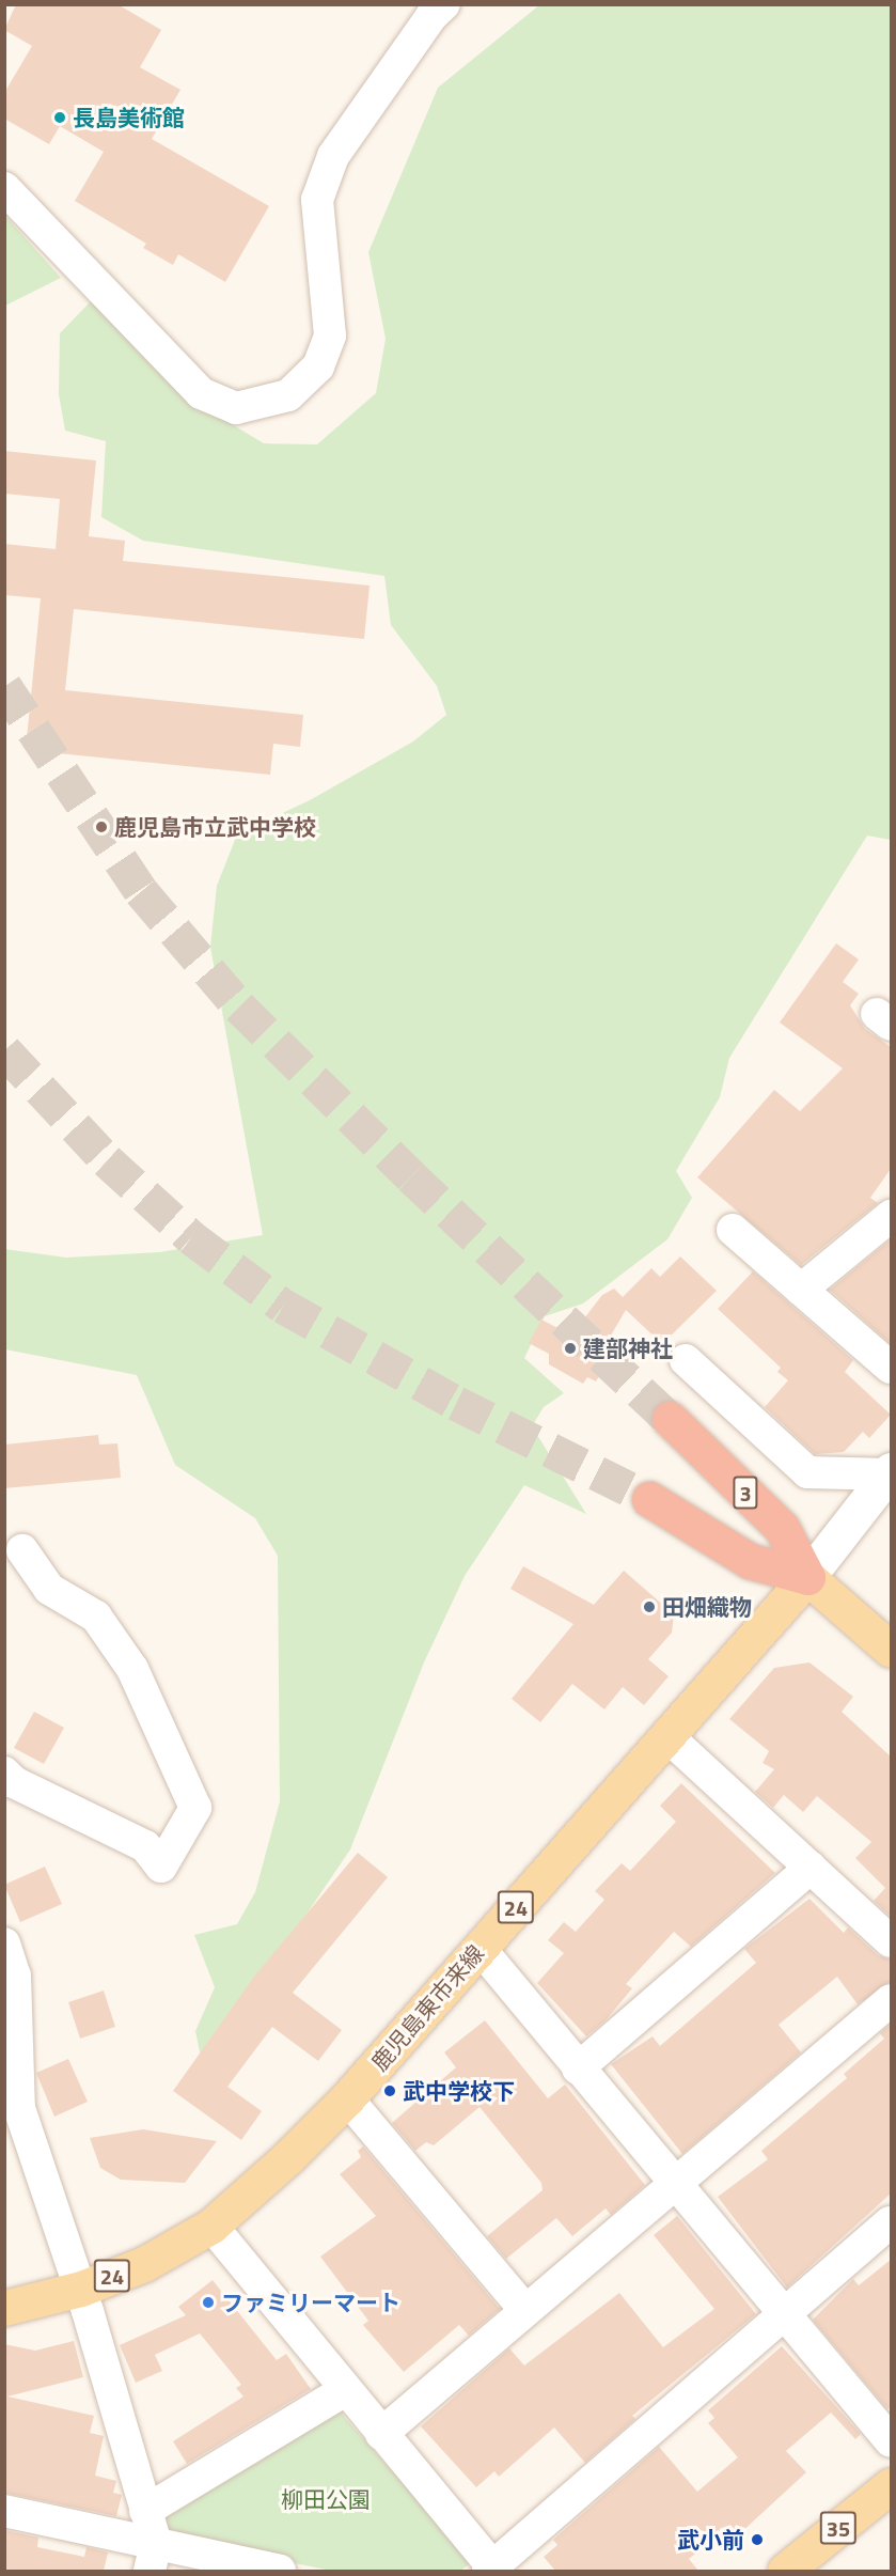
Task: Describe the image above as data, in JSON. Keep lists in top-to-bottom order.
{
  "streets": {
    "highway": ["3"],
    "main road": ["24", "鹿児島東市来線", "35"]
  },
  "crossings": [
    ["3", "鹿児島東市来線"]
  ],
  "parks": ["柳田公園"],
  "places": [
    "長島美術館",
    "鹿児島市立武中学校",
    "建部神社",
    "田畑織物",
    "武中学校下",
    "ファミリーマート",
    "武小前"
  ]
}
